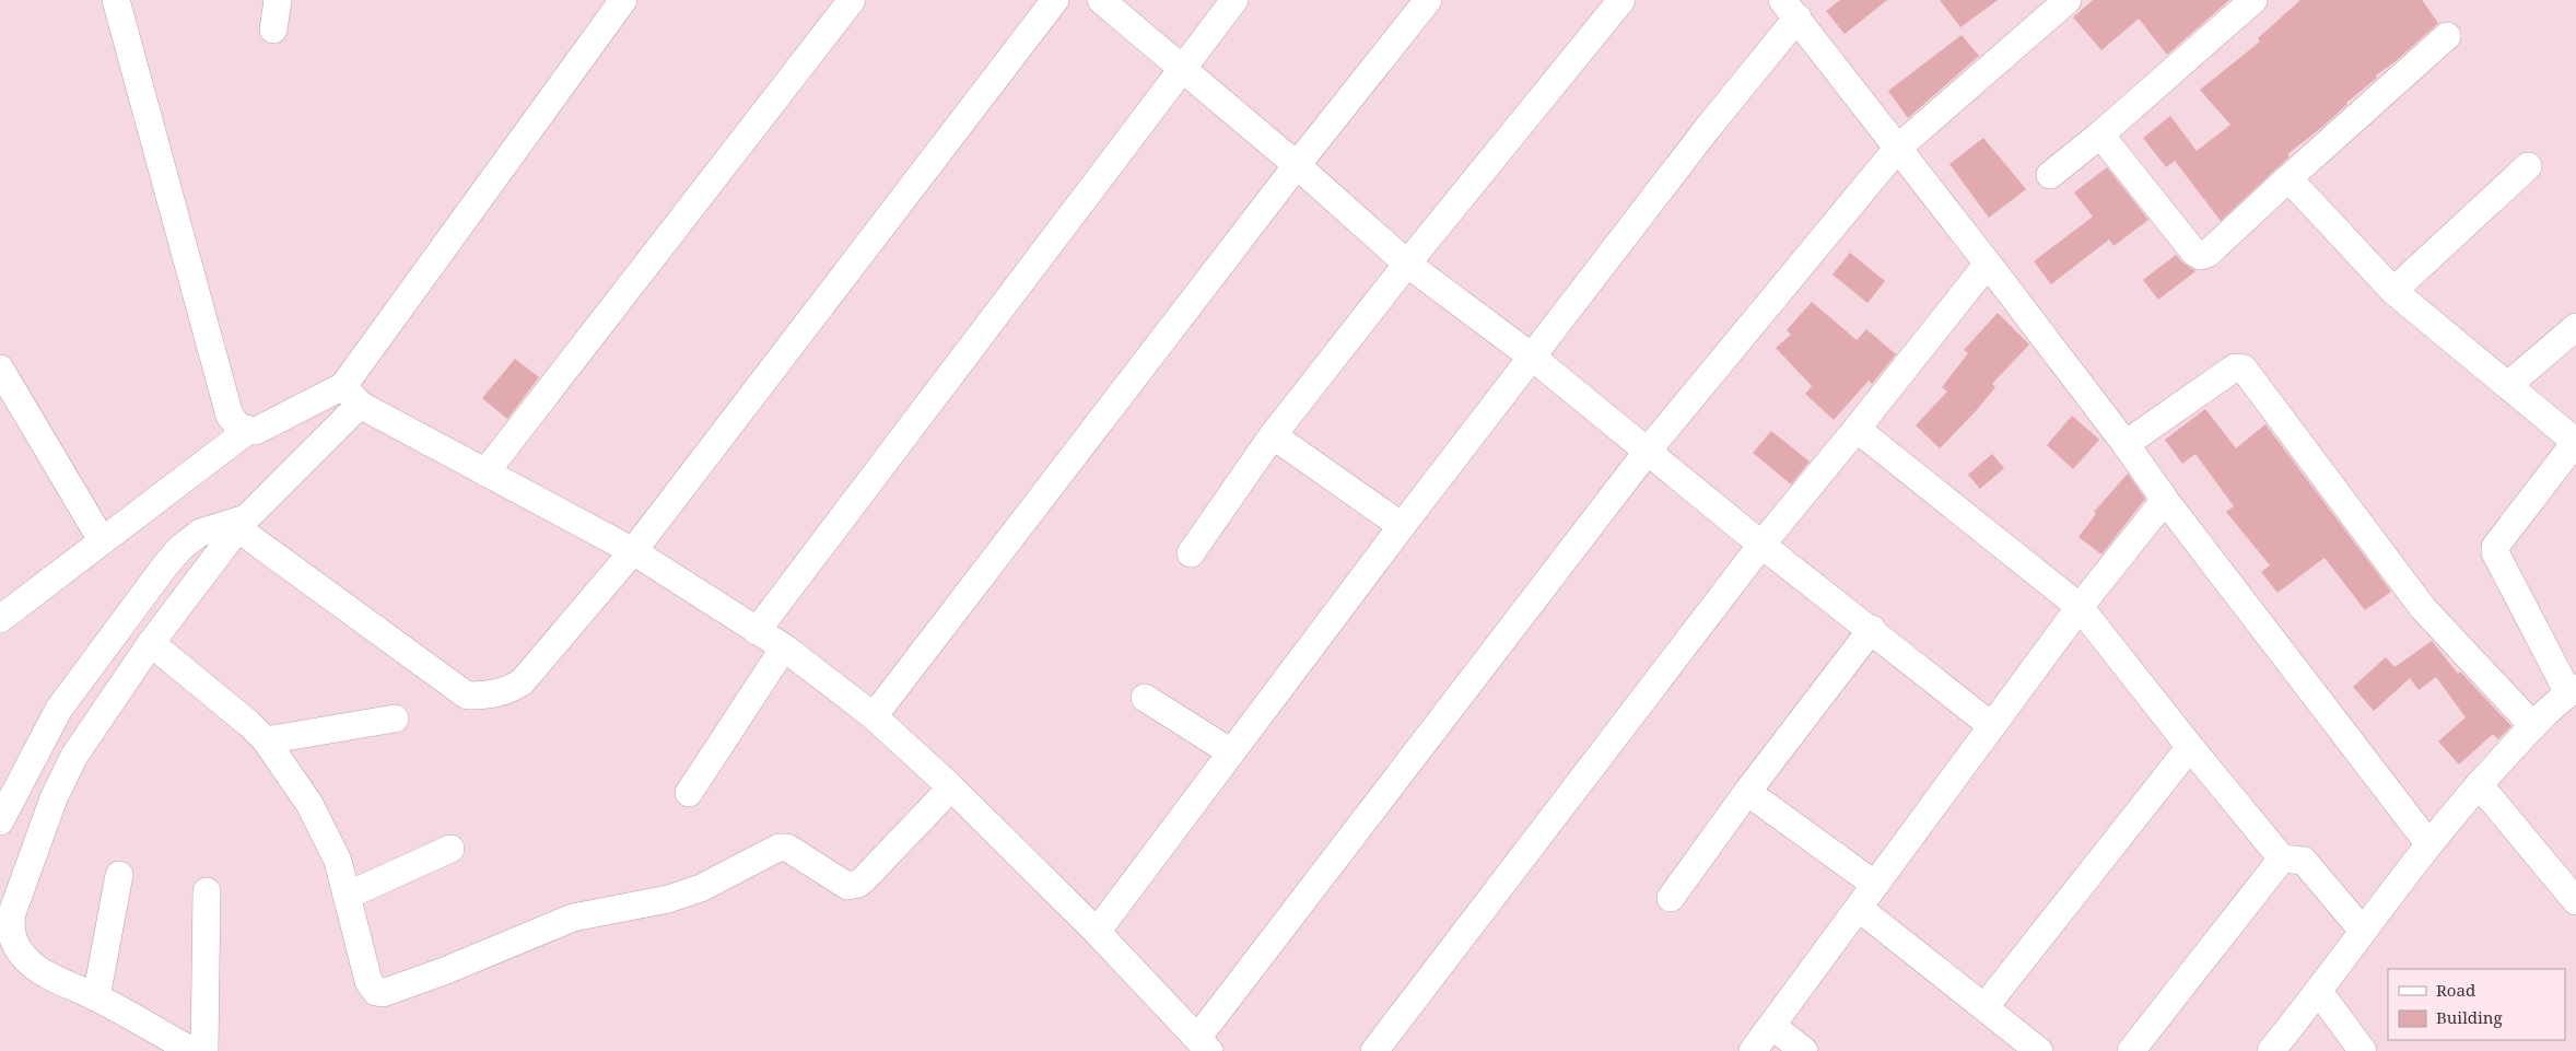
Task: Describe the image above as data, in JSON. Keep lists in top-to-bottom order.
{
  "legend": ["Road", "Building"]
}
